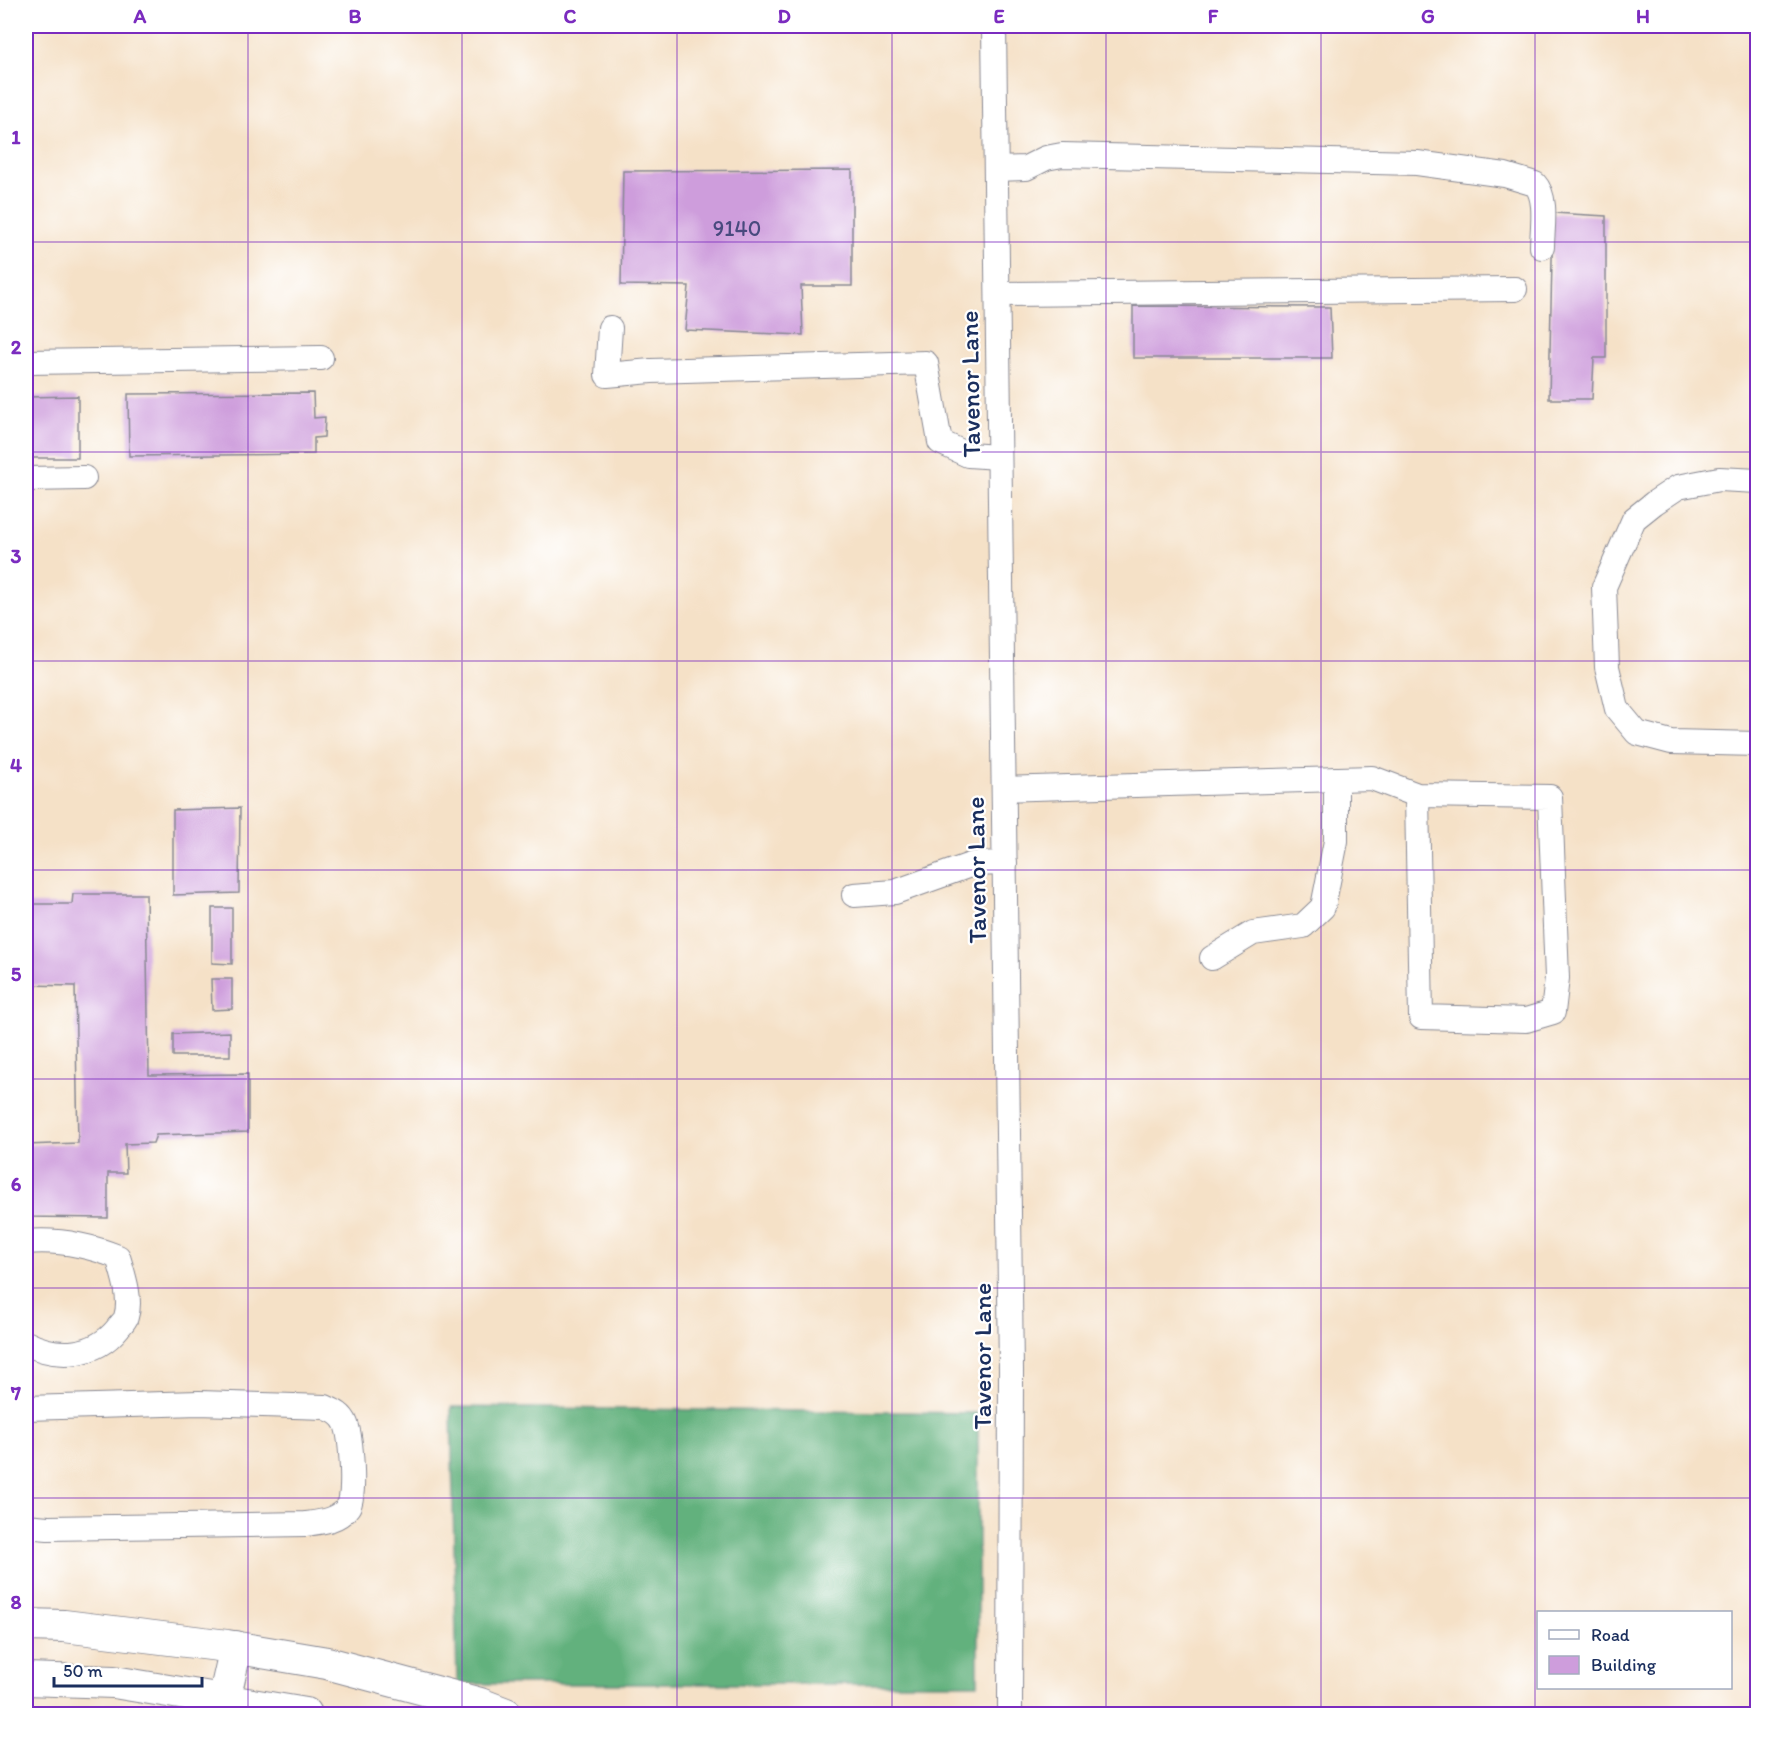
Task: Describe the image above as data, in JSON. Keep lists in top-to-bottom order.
{
  "streets": {
    "street": ["Tavenor Lane"]
  },
  "house_numbers": ["9140"],
  "legend": ["Road", "Building"],
  "scale_bar": "50 m",
  "grid": {
    "columns": [
      "A",
      "B",
      "C",
      "D",
      "E",
      "F",
      "G",
      "H"
    ],
    "rows": [
      "1",
      "2",
      "3",
      "4",
      "5",
      "6",
      "7",
      "8"
    ]
  }
}
